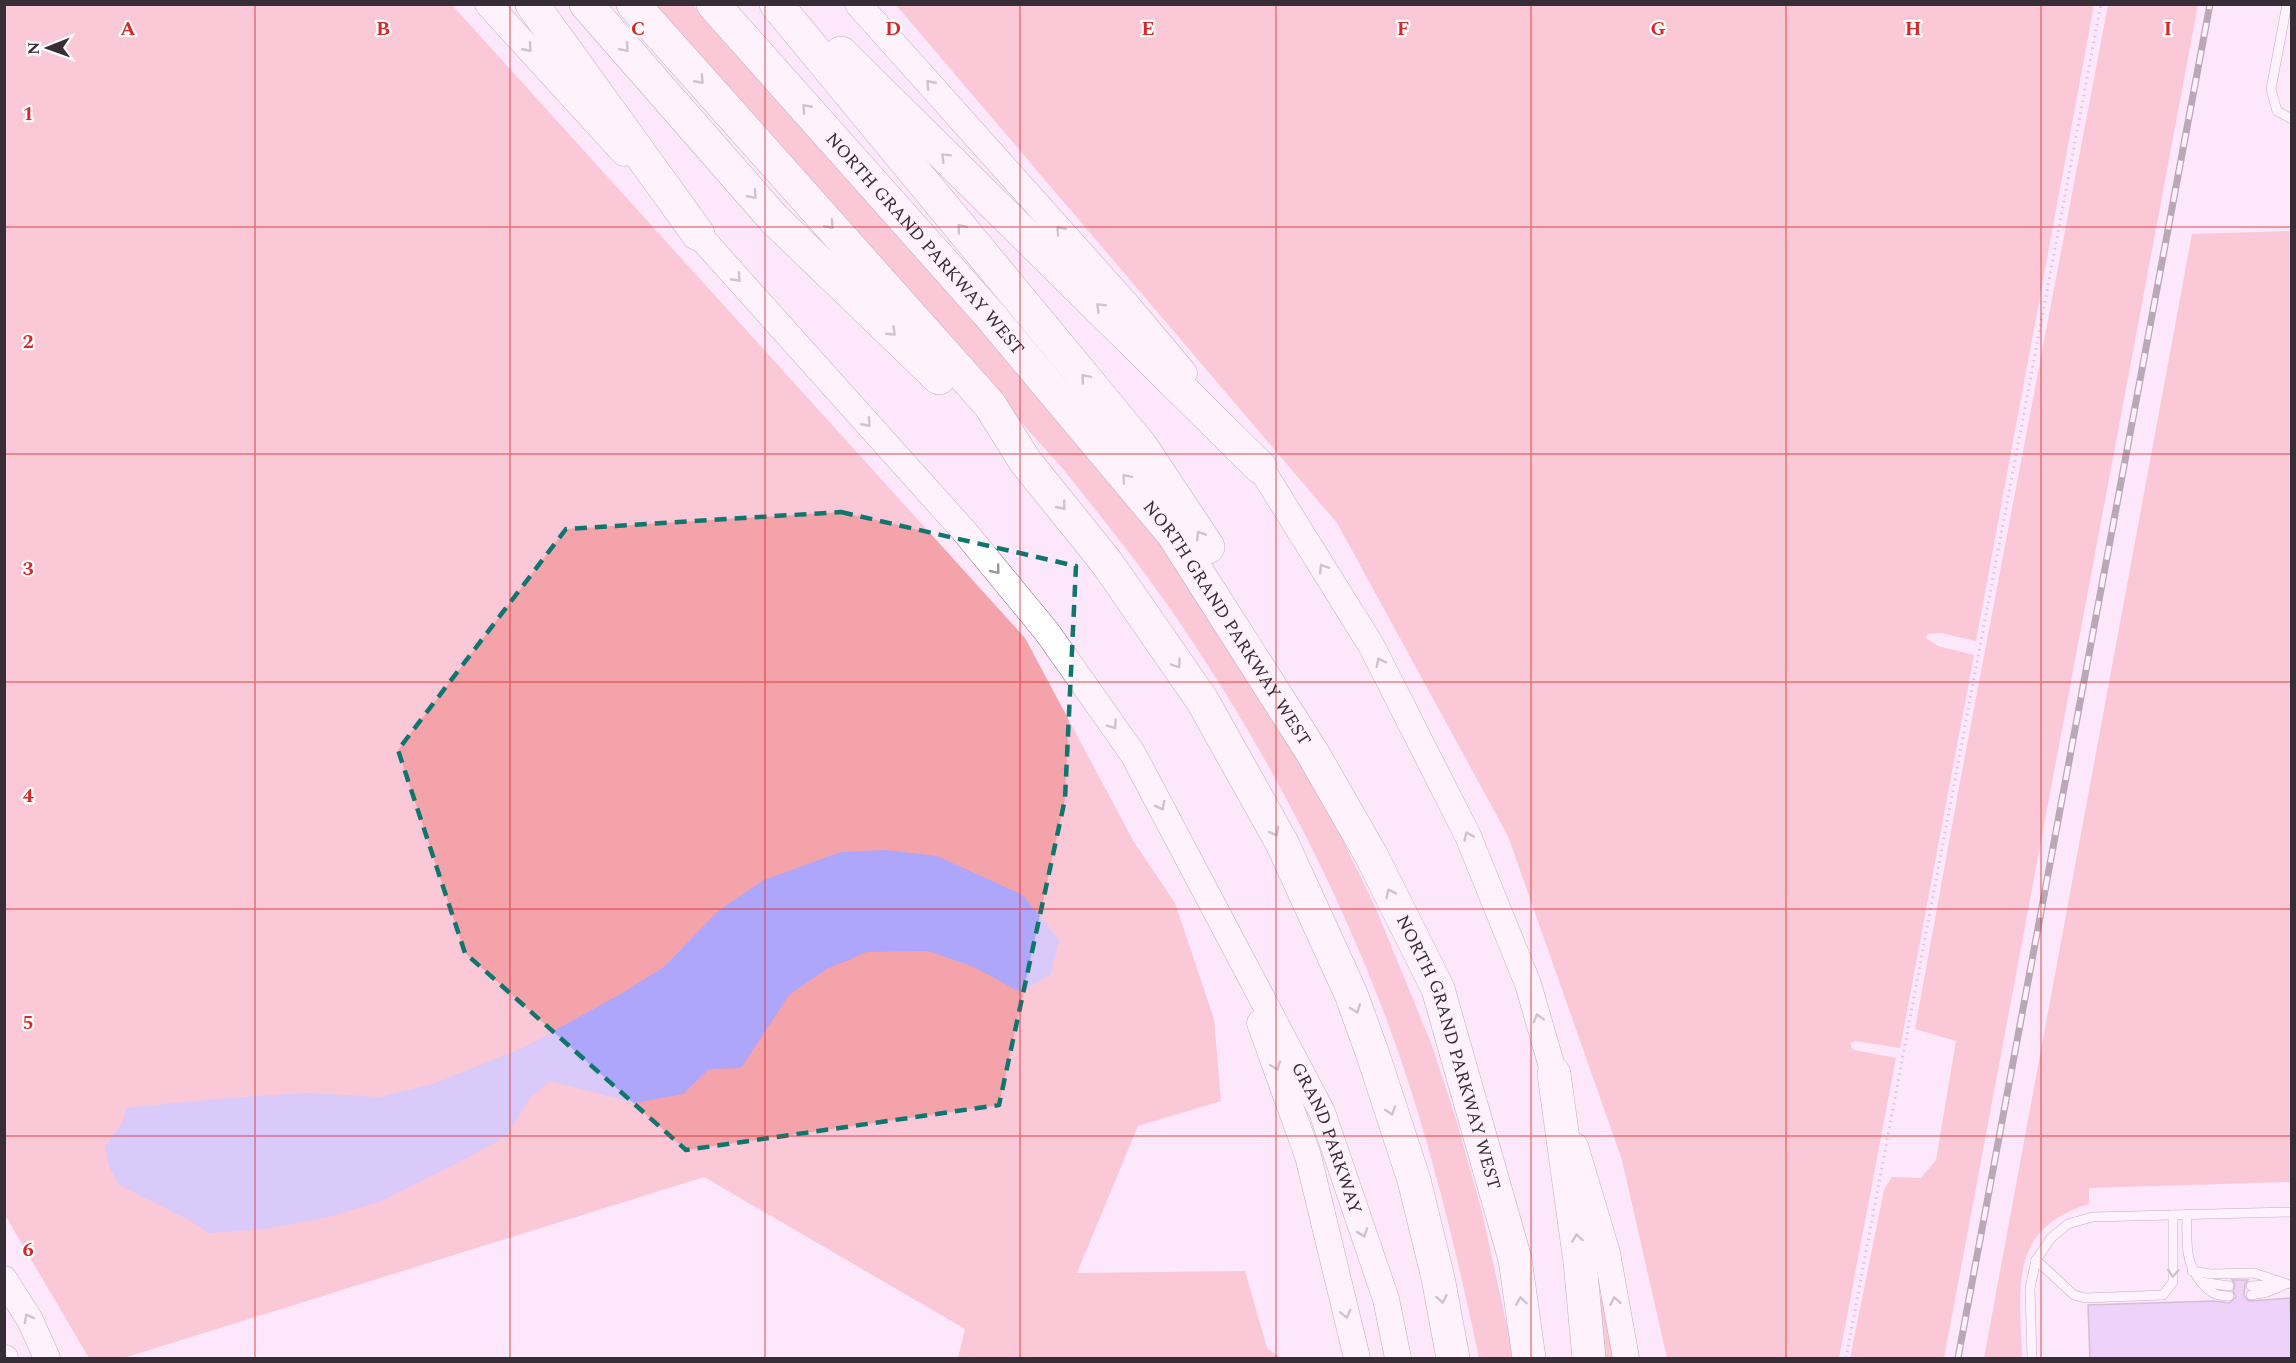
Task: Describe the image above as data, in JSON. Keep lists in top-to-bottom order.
{
  "streets": {
    "highway": ["NORTH GRAND PARKWAY WEST"],
    "main road": ["GRAND PARKWAY"]
  },
  "north": "left",
  "grid": {
    "columns": [
      "A",
      "B",
      "C",
      "D",
      "E",
      "F",
      "G",
      "H",
      "I"
    ],
    "rows": [
      "1",
      "2",
      "3",
      "4",
      "5",
      "6"
    ]
  }
}
